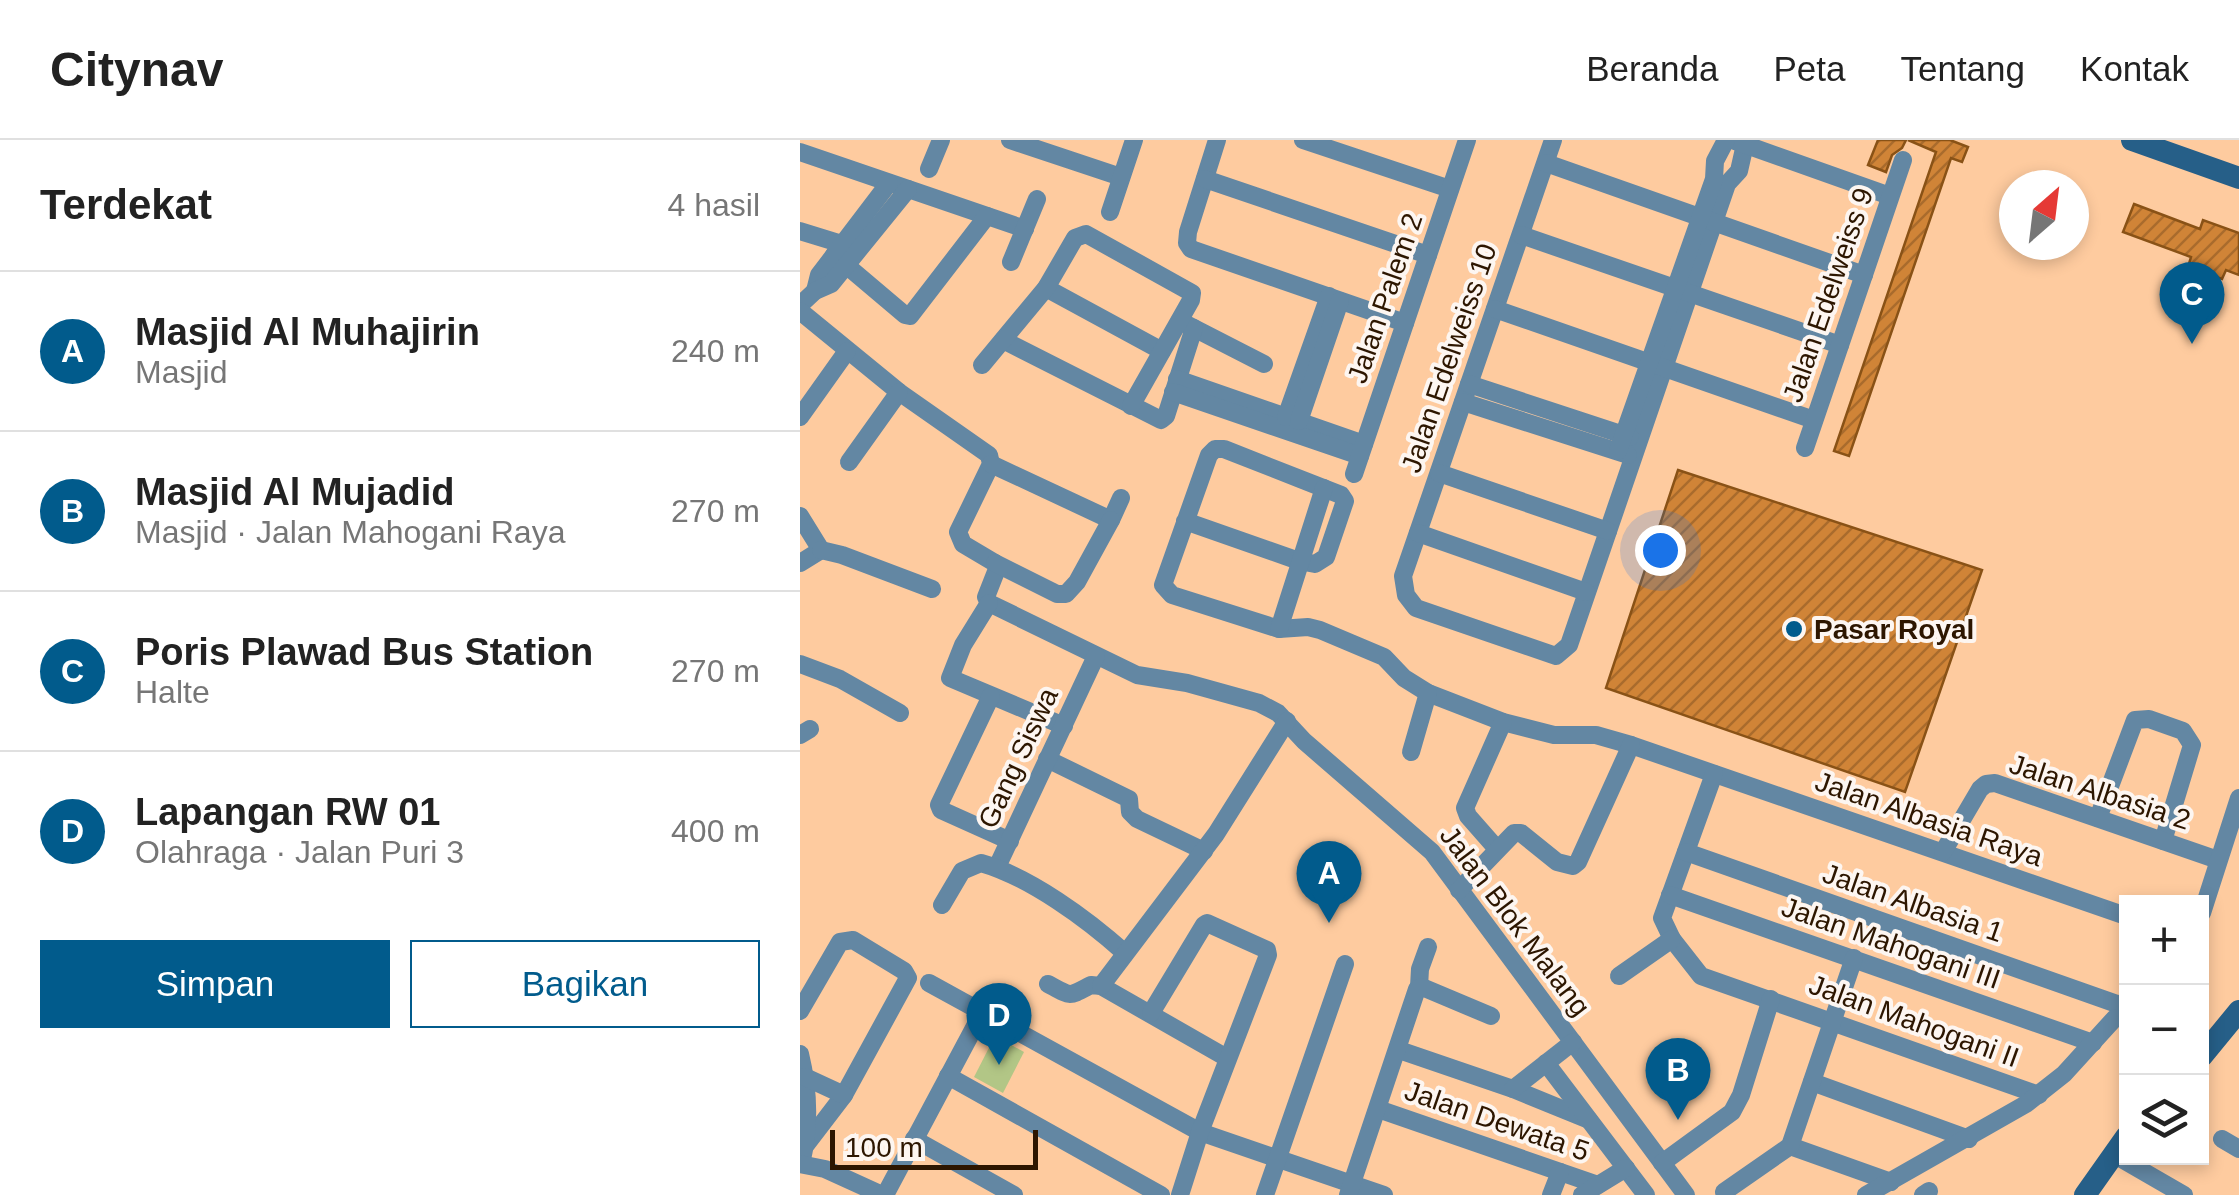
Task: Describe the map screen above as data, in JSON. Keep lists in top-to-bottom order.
{
  "streets": {
    "street": [
      "Jalan Edelweiss 9",
      "Jalan Palem 2",
      "Jalan Edelweiss 10",
      "Gang Siswa",
      "Jalan Albasia 2",
      "Jalan Albasia Raya",
      "Jalan Albasia 1",
      "Jalan Blok Malang",
      "Jalan Mahogani III",
      "Jalan Mahogani II",
      "Jalan Dewata 5"
    ]
  },
  "crossings": [
    ["Gang Siswa", "Jalan Blok Malang"],
    ["Jalan Albasia 2", "Jalan Albasia Raya"]
  ],
  "places": ["Pasar Royal"],
  "scale_bar": "100 m",
  "north": "top right",
  "page": {
    "header": "Citynav",
    "nav": [
      "Beranda",
      "Peta",
      "Tentang",
      "Kontak"
    ],
    "heading": ["Terdekat", "4 hasil"],
    "pins": [
      "C",
      "A",
      "D",
      "B"
    ],
    "list": [
      {
        "mark": "A",
        "name": "Masjid Al Muhajirin",
        "note": "Masjid",
        "value": "240 m"
      },
      {
        "mark": "B",
        "name": "Masjid Al Mujadid",
        "note": "Masjid · Jalan Mahogani Raya",
        "value": "270 m"
      },
      {
        "mark": "C",
        "name": "Poris Plawad Bus Station",
        "note": "Halte",
        "value": "270 m"
      },
      {
        "mark": "D",
        "name": "Lapangan RW 01",
        "note": "Olahraga · Jalan Puri 3",
        "value": "400 m"
      }
    ],
    "map_buttons": ["+", "−"],
    "buttons": ["Simpan", "Bagikan"],
    "scale": "100 m"
  }
}
